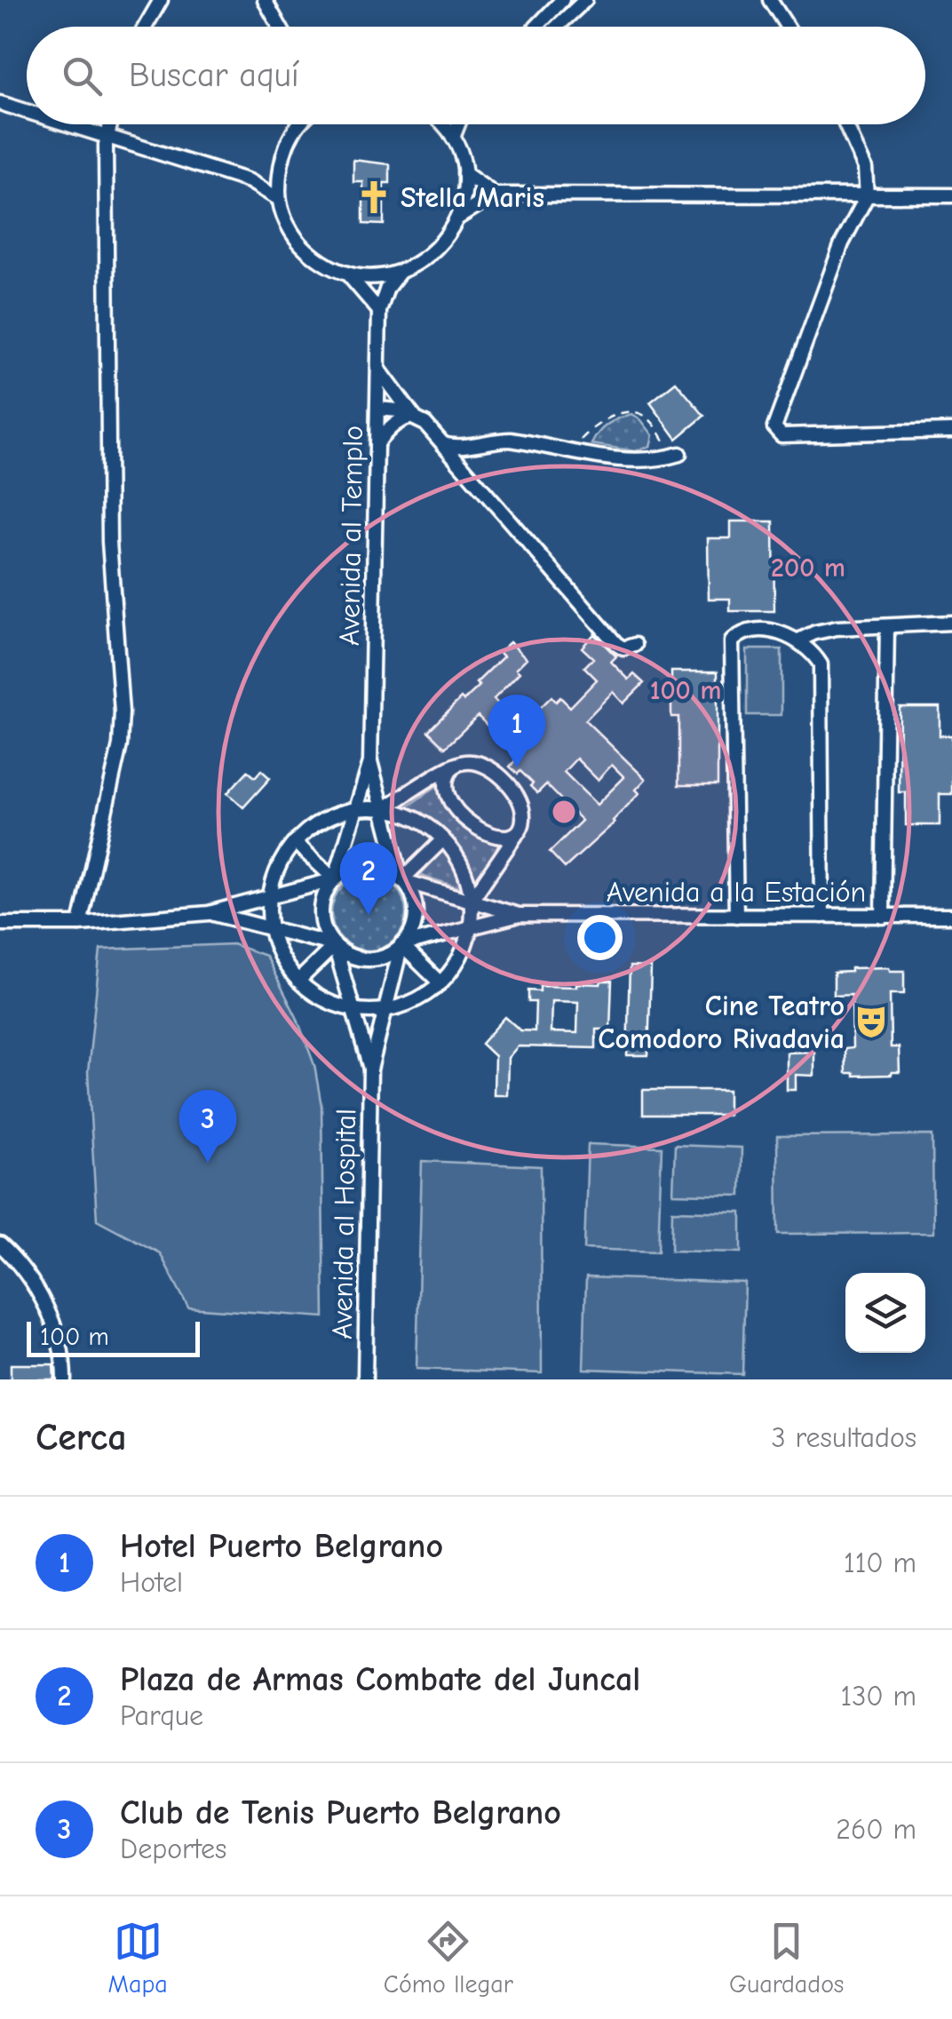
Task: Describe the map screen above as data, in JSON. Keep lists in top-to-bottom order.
{
  "streets": {
    "street": ["Avenida al Templo", "Avenida a la Estación", "Avenida al Hospital"]
  },
  "places": {
    "church": ["Stella Maris"],
    "theatre": ["Cine Teatro Comodoro Rivadavia"]
  },
  "scale_bar": "100 m",
  "page": {
    "search": "Buscar aquí",
    "pins": ["1", "2", "3"],
    "scale": "100 m",
    "heading": ["Cerca", "3 resultados"],
    "list": [
      {
        "mark": "1",
        "name": "Hotel Puerto Belgrano",
        "note": "Hotel",
        "value": "110 m"
      },
      {
        "mark": "2",
        "name": "Plaza de Armas Combate del Juncal",
        "note": "Parque",
        "value": "130 m"
      },
      {
        "mark": "3",
        "name": "Club de Tenis Puerto Belgrano",
        "note": "Deportes",
        "value": "260 m"
      }
    ],
    "nav": ["Mapa", "Cómo llegar", "Guardados"]
  },
  "rings": ["200 m", "100 m"]
}
